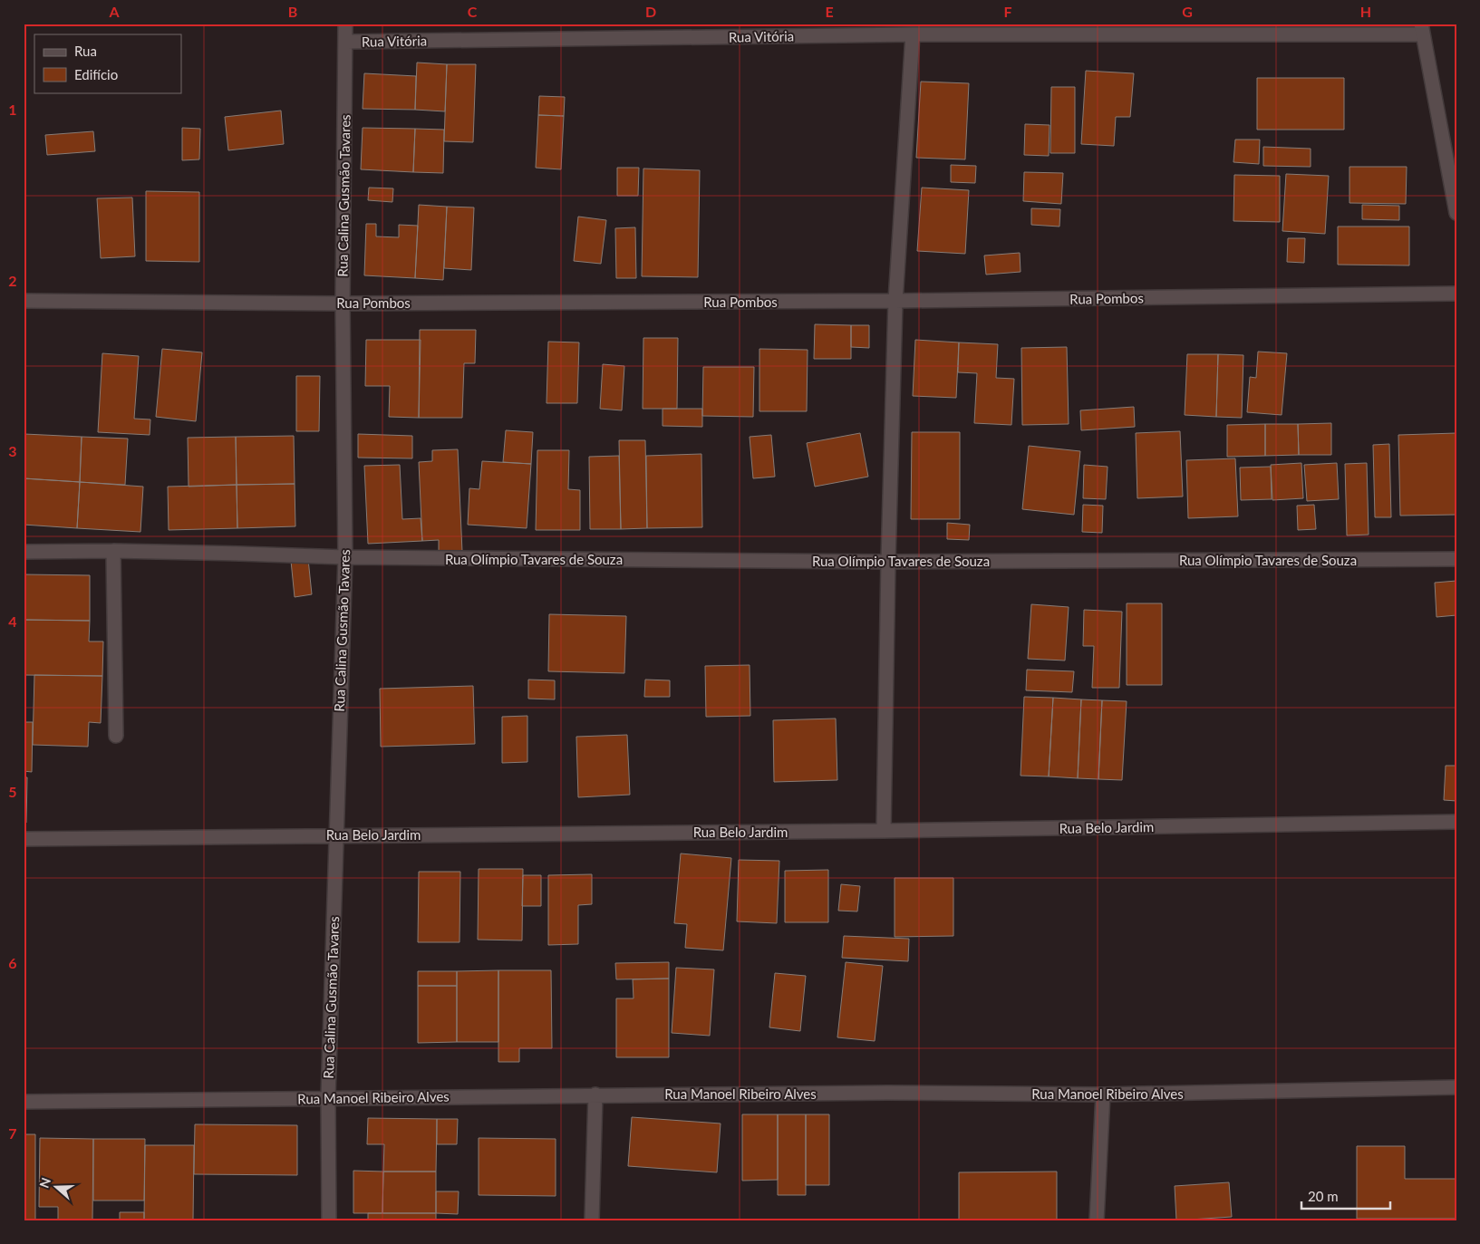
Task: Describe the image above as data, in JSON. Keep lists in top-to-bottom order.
{
  "streets": {
    "street": [
      "Rua Vitória",
      "Rua Calina Gusmão Tavares",
      "Rua Pombos",
      "Rua Olímpio Tavares de Souza",
      "Rua Belo Jardim",
      "Rua Manoel Ribeiro Alves"
    ]
  },
  "crossings": [
    ["Rua Vitória", "Rua Calina Gusmão Tavares"],
    ["Rua Calina Gusmão Tavares", "Rua Pombos"],
    ["Rua Calina Gusmão Tavares", "Rua Olímpio Tavares de Souza"],
    ["Rua Calina Gusmão Tavares", "Rua Belo Jardim"],
    ["Rua Calina Gusmão Tavares", "Rua Manoel Ribeiro Alves"]
  ],
  "legend": ["Rua", "Edifício"],
  "scale_bar": "20 m",
  "north": "left",
  "grid": {
    "columns": [
      "A",
      "B",
      "C",
      "D",
      "E",
      "F",
      "G",
      "H"
    ],
    "rows": [
      "1",
      "2",
      "3",
      "4",
      "5",
      "6",
      "7"
    ]
  }
}
